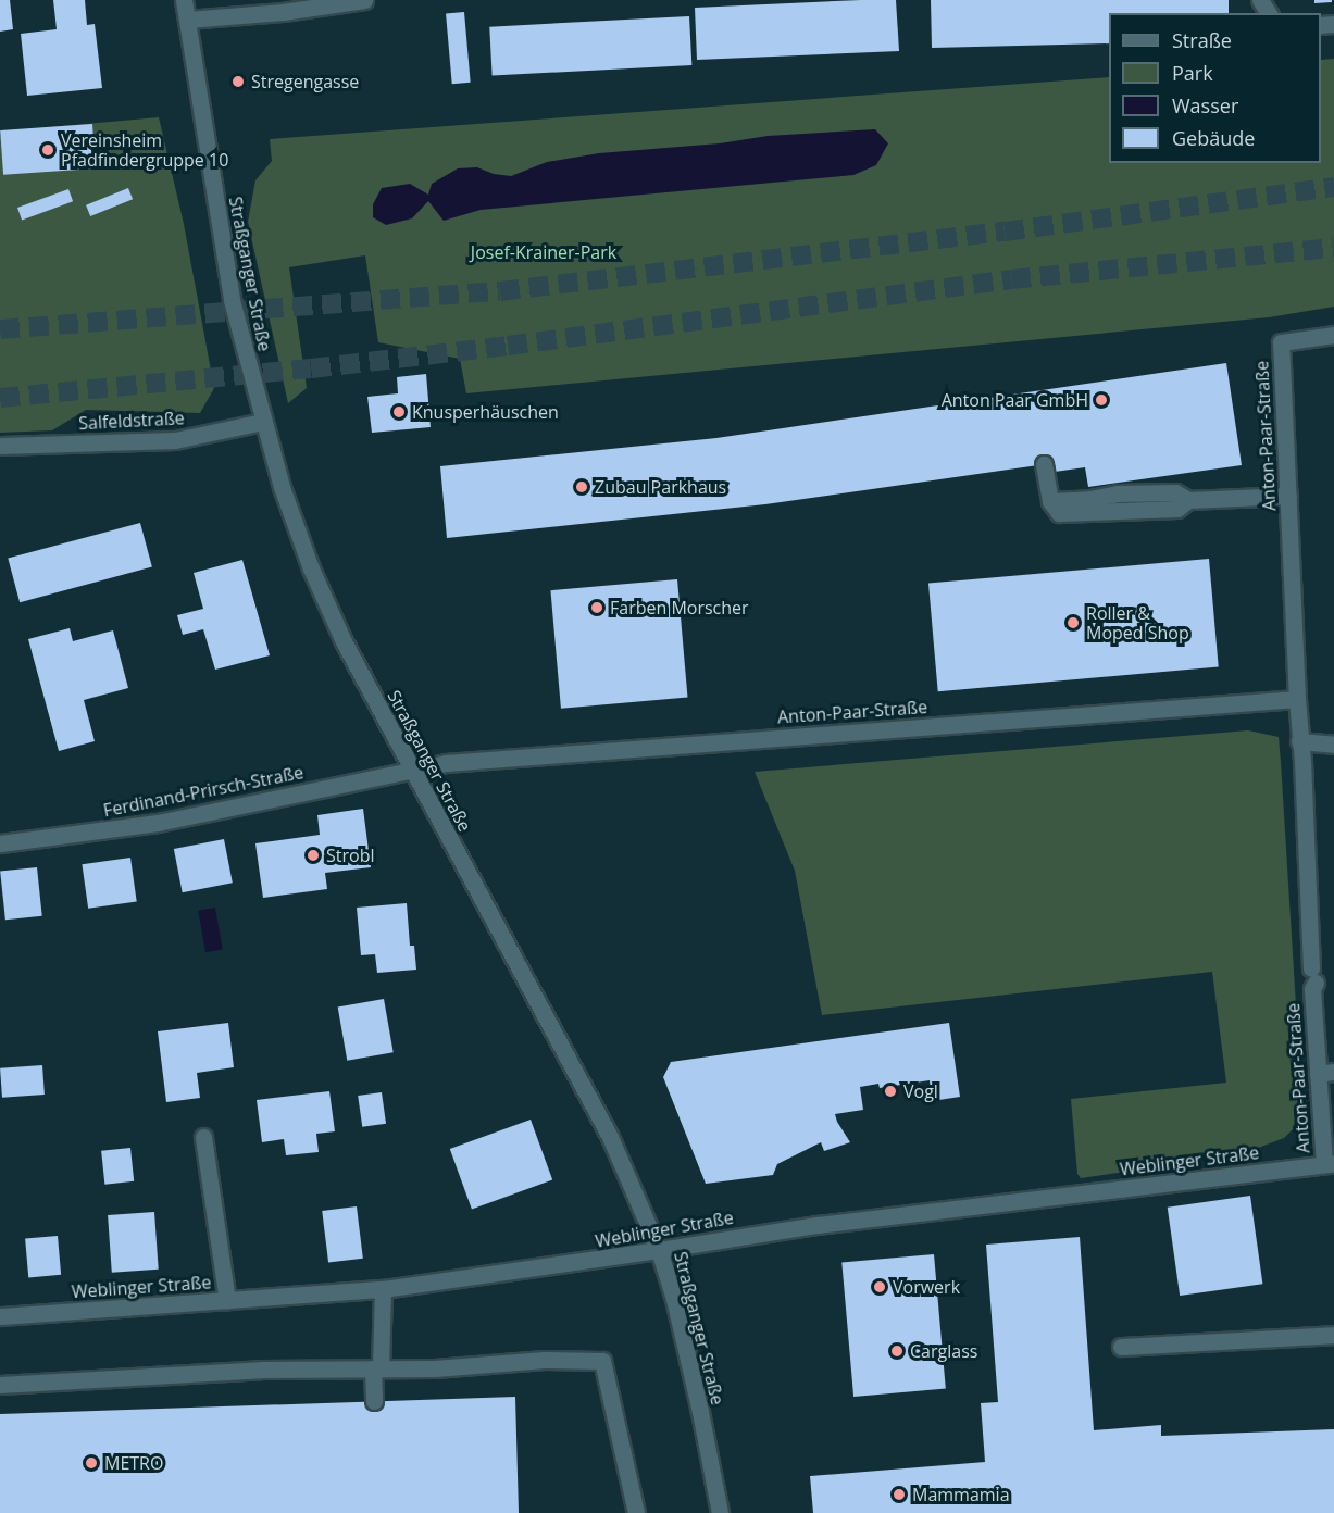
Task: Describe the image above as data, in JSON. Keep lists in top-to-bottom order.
{
  "streets": {
    "street": [
      "Straßganger Straße",
      "Salfeldstraße",
      "Anton-Paar-Straße",
      "Ferdinand-Prirsch-Straße",
      "Weblinger Straße"
    ]
  },
  "crossings": [
    ["Straßganger Straße", "Salfeldstraße"],
    ["Straßganger Straße", "Anton-Paar-Straße"],
    ["Straßganger Straße", "Ferdinand-Prirsch-Straße"],
    ["Straßganger Straße", "Weblinger Straße"],
    ["Anton-Paar-Straße", "Ferdinand-Prirsch-Straße"],
    ["Anton-Paar-Straße", "Weblinger Straße"]
  ],
  "parks": ["Josef-Krainer-Park"],
  "places": [
    "Stregengasse",
    "Vereinsheim Pfadfindergruppe 10",
    "Anton Paar GmbH",
    "Knusperhäuschen",
    "Zubau Parkhaus",
    "Farben Morscher",
    "Roller & Moped Shop",
    "Strobl",
    "Vogl",
    "Vorwerk",
    "Carglass",
    "METRO",
    "Mammamia"
  ],
  "legend": [
    "Straße",
    "Park",
    "Wasser",
    "Gebäude"
  ]
}
